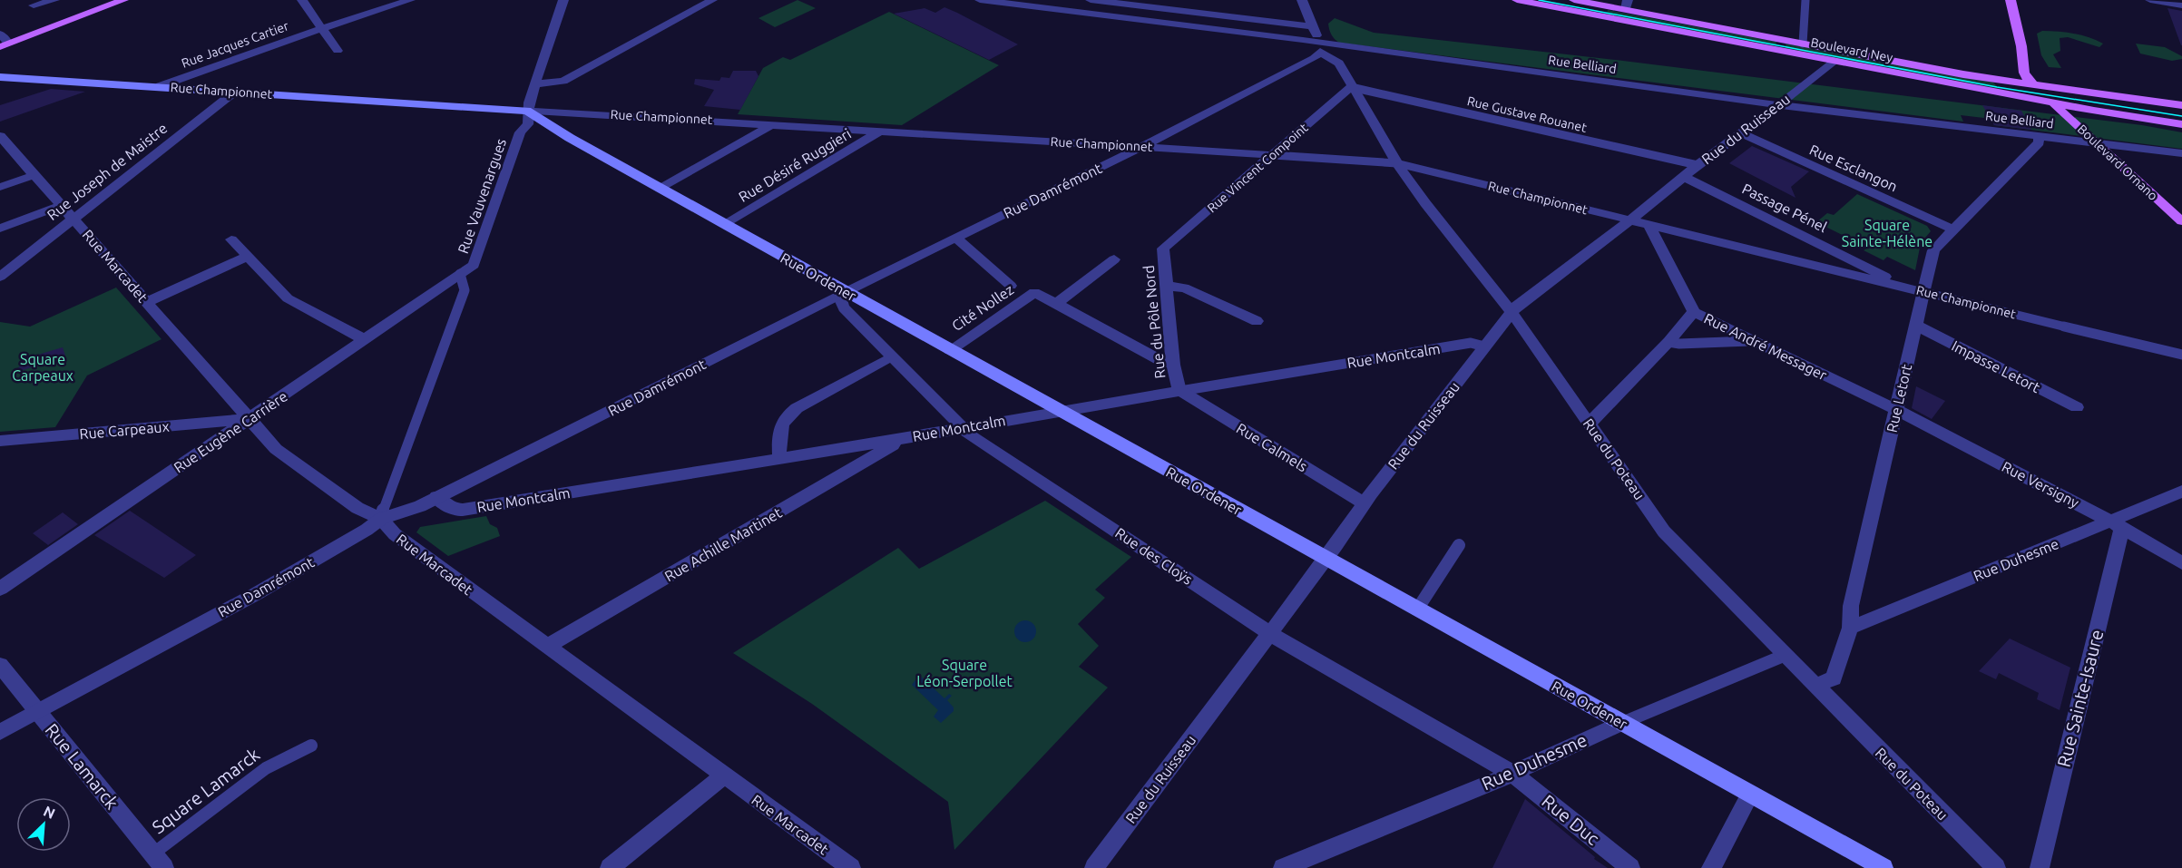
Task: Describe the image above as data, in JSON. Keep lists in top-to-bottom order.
{
  "streets": {
    "main road": [
      "Boulevard Ney",
      "Rue Championnet",
      "Boulevard Ornano",
      "Rue Ordener"
    ],
    "street": [
      "Rue Jacques Cartier",
      "Rue Belliard",
      "Rue Gustave Rouanet",
      "Rue du Ruisseau",
      "Rue Désiré Ruggieri",
      "Rue Vincent Compoint",
      "Rue Esclangon",
      "Rue Joseph de Maistre",
      "Rue Damrémont",
      "Rue Vauvenargues",
      "Passage Pénel",
      "Rue Marcadet",
      "Cité Nollez",
      "Rue du Pôle Nord",
      "Rue André Messager",
      "Rue Montcalm",
      "Impasse Letort",
      "Rue Letort",
      "Rue Carpeaux",
      "Rue Eugène Carrière",
      "Rue Calmels",
      "Rue du Poteau",
      "Rue Versigny",
      "Rue Achille Martinet",
      "Rue des Cloÿs",
      "Rue Duhesme",
      "Rue Sainte-Isaure",
      "Rue Lamarck",
      "Square Lamarck",
      "Rue Duc"
    ]
  },
  "crossings": [
    ["Rue Jacques Cartier", "Rue Championnet"],
    ["Boulevard Ney", "Rue du Ruisseau"],
    ["Boulevard Ney", "Boulevard Ornano"],
    ["Rue Belliard", "Rue du Ruisseau"],
    ["Rue Belliard", "Boulevard Ornano"],
    ["Rue Belliard", "Rue Damrémont"],
    ["Rue Belliard", "Rue Letort"],
    ["Rue Belliard", "Rue du Poteau"],
    ["Rue Championnet", "Rue du Ruisseau"],
    ["Rue Championnet", "Rue Désiré Ruggieri"],
    ["Rue Championnet", "Rue Vincent Compoint"],
    ["Rue Championnet", "Rue Joseph de Maistre"],
    ["Rue Championnet", "Rue Damrémont"],
    ["Rue Championnet", "Rue Vauvenargues"],
    ["Rue Championnet", "Passage Pénel"],
    ["Rue Championnet", "Rue Ordener"],
    ["Rue Championnet", "Rue André Messager"],
    ["Rue Championnet", "Rue Letort"],
    ["Rue Championnet", "Rue du Poteau"],
    ["Rue Gustave Rouanet", "Rue du Ruisseau"],
    ["Rue Gustave Rouanet", "Rue Vincent Compoint"],
    ["Rue Gustave Rouanet", "Rue du Poteau"],
    ["Rue du Ruisseau", "Rue Esclangon"],
    ["Rue du Ruisseau", "Passage Pénel"],
    ["Rue du Ruisseau", "Rue Ordener"],
    ["Rue du Ruisseau", "Rue Montcalm"],
    ["Rue du Ruisseau", "Rue Calmels"],
    ["Rue du Ruisseau", "Rue du Poteau"],
    ["Rue du Ruisseau", "Rue des Cloÿs"],
    ["Rue Désiré Ruggieri", "Rue Ordener"],
    ["Rue Vincent Compoint", "Rue du Pôle Nord"],
    ["Rue Vincent Compoint", "Rue du Poteau"],
    ["Rue Esclangon", "Rue Letort"],
    ["Rue Joseph de Maistre", "Rue Marcadet"],
    ["Rue Damrémont", "Rue Vauvenargues"],
    ["Rue Damrémont", "Rue Marcadet"],
    ["Rue Damrémont", "Rue Ordener"],
    ["Rue Damrémont", "Rue Montcalm"],
    ["Rue Damrémont", "Rue du Poteau"],
    ["Rue Damrémont", "Rue des Cloÿs"],
    ["Rue Damrémont", "Rue Lamarck"],
    ["Rue Vauvenargues", "Rue Marcadet"],
    ["Rue Vauvenargues", "Rue Ordener"],
    ["Rue Vauvenargues", "Rue Eugène Carrière"],
    ["Rue Marcadet", "Rue Carpeaux"],
    ["Rue Marcadet", "Rue Eugène Carrière"],
    ["Rue Marcadet", "Rue Achille Martinet"],
    ["Rue Ordener", "Cité Nollez"],
    ["Rue Ordener", "Rue Montcalm"],
    ["Rue Ordener", "Rue des Cloÿs"],
    ["Rue Ordener", "Rue Duhesme"],
    ["Rue du Pôle Nord", "Rue Montcalm"],
    ["Rue du Pôle Nord", "Rue Calmels"],
    ["Rue André Messager", "Rue Letort"],
    ["Rue André Messager", "Rue Versigny"],
    ["Rue Montcalm", "Rue Calmels"],
    ["Rue Montcalm", "Rue Achille Martinet"],
    ["Rue Montcalm", "Rue des Cloÿs"],
    ["Impasse Letort", "Rue Letort"],
    ["Rue Letort", "Rue du Poteau"],
    ["Rue Letort", "Rue Versigny"],
    ["Rue Letort", "Rue Duhesme"],
    ["Rue Carpeaux", "Rue Eugène Carrière"],
    ["Rue du Poteau", "Rue Duhesme"],
    ["Rue Versigny", "Rue Duhesme"],
    ["Rue Versigny", "Rue Sainte-Isaure"],
    ["Rue des Cloÿs", "Rue Duhesme"],
    ["Rue des Cloÿs", "Rue Duc"],
    ["Rue Duhesme", "Rue Sainte-Isaure"],
    ["Rue Duhesme", "Rue Duc"],
    ["Rue Lamarck", "Square Lamarck"]
  ],
  "parks": ["Square Sainte-Hélène", "Square Carpeaux", "Square Léon-Serpollet"],
  "north": "top right"
}
